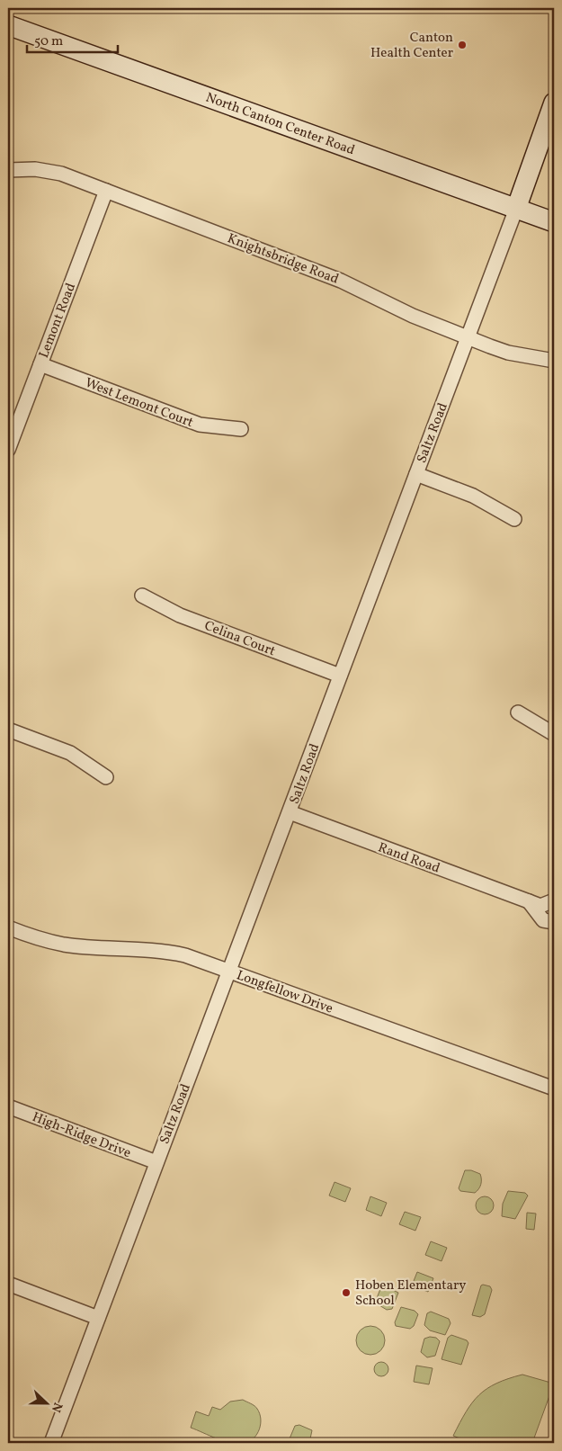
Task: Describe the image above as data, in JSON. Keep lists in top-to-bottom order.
{
  "streets": {
    "main road": ["North Canton Center Road", "Saltz Road"],
    "street": [
      "Knightsbridge Road",
      "Lemont Road",
      "West Lemont Court",
      "Celina Court",
      "Rand Road",
      "Longfellow Drive",
      "High-Ridge Drive"
    ]
  },
  "crossings": [
    ["North Canton Center Road", "Saltz Road"],
    ["Knightsbridge Road", "Lemont Road"],
    ["Knightsbridge Road", "Saltz Road"],
    ["Lemont Road", "West Lemont Court"],
    ["Saltz Road", "Celina Court"],
    ["Saltz Road", "Rand Road"],
    ["Saltz Road", "Longfellow Drive"],
    ["Saltz Road", "High-Ridge Drive"]
  ],
  "places": ["Canton Health Center", "Hoben Elementary School"],
  "scale_bar": "50 m",
  "north": "right"
}
